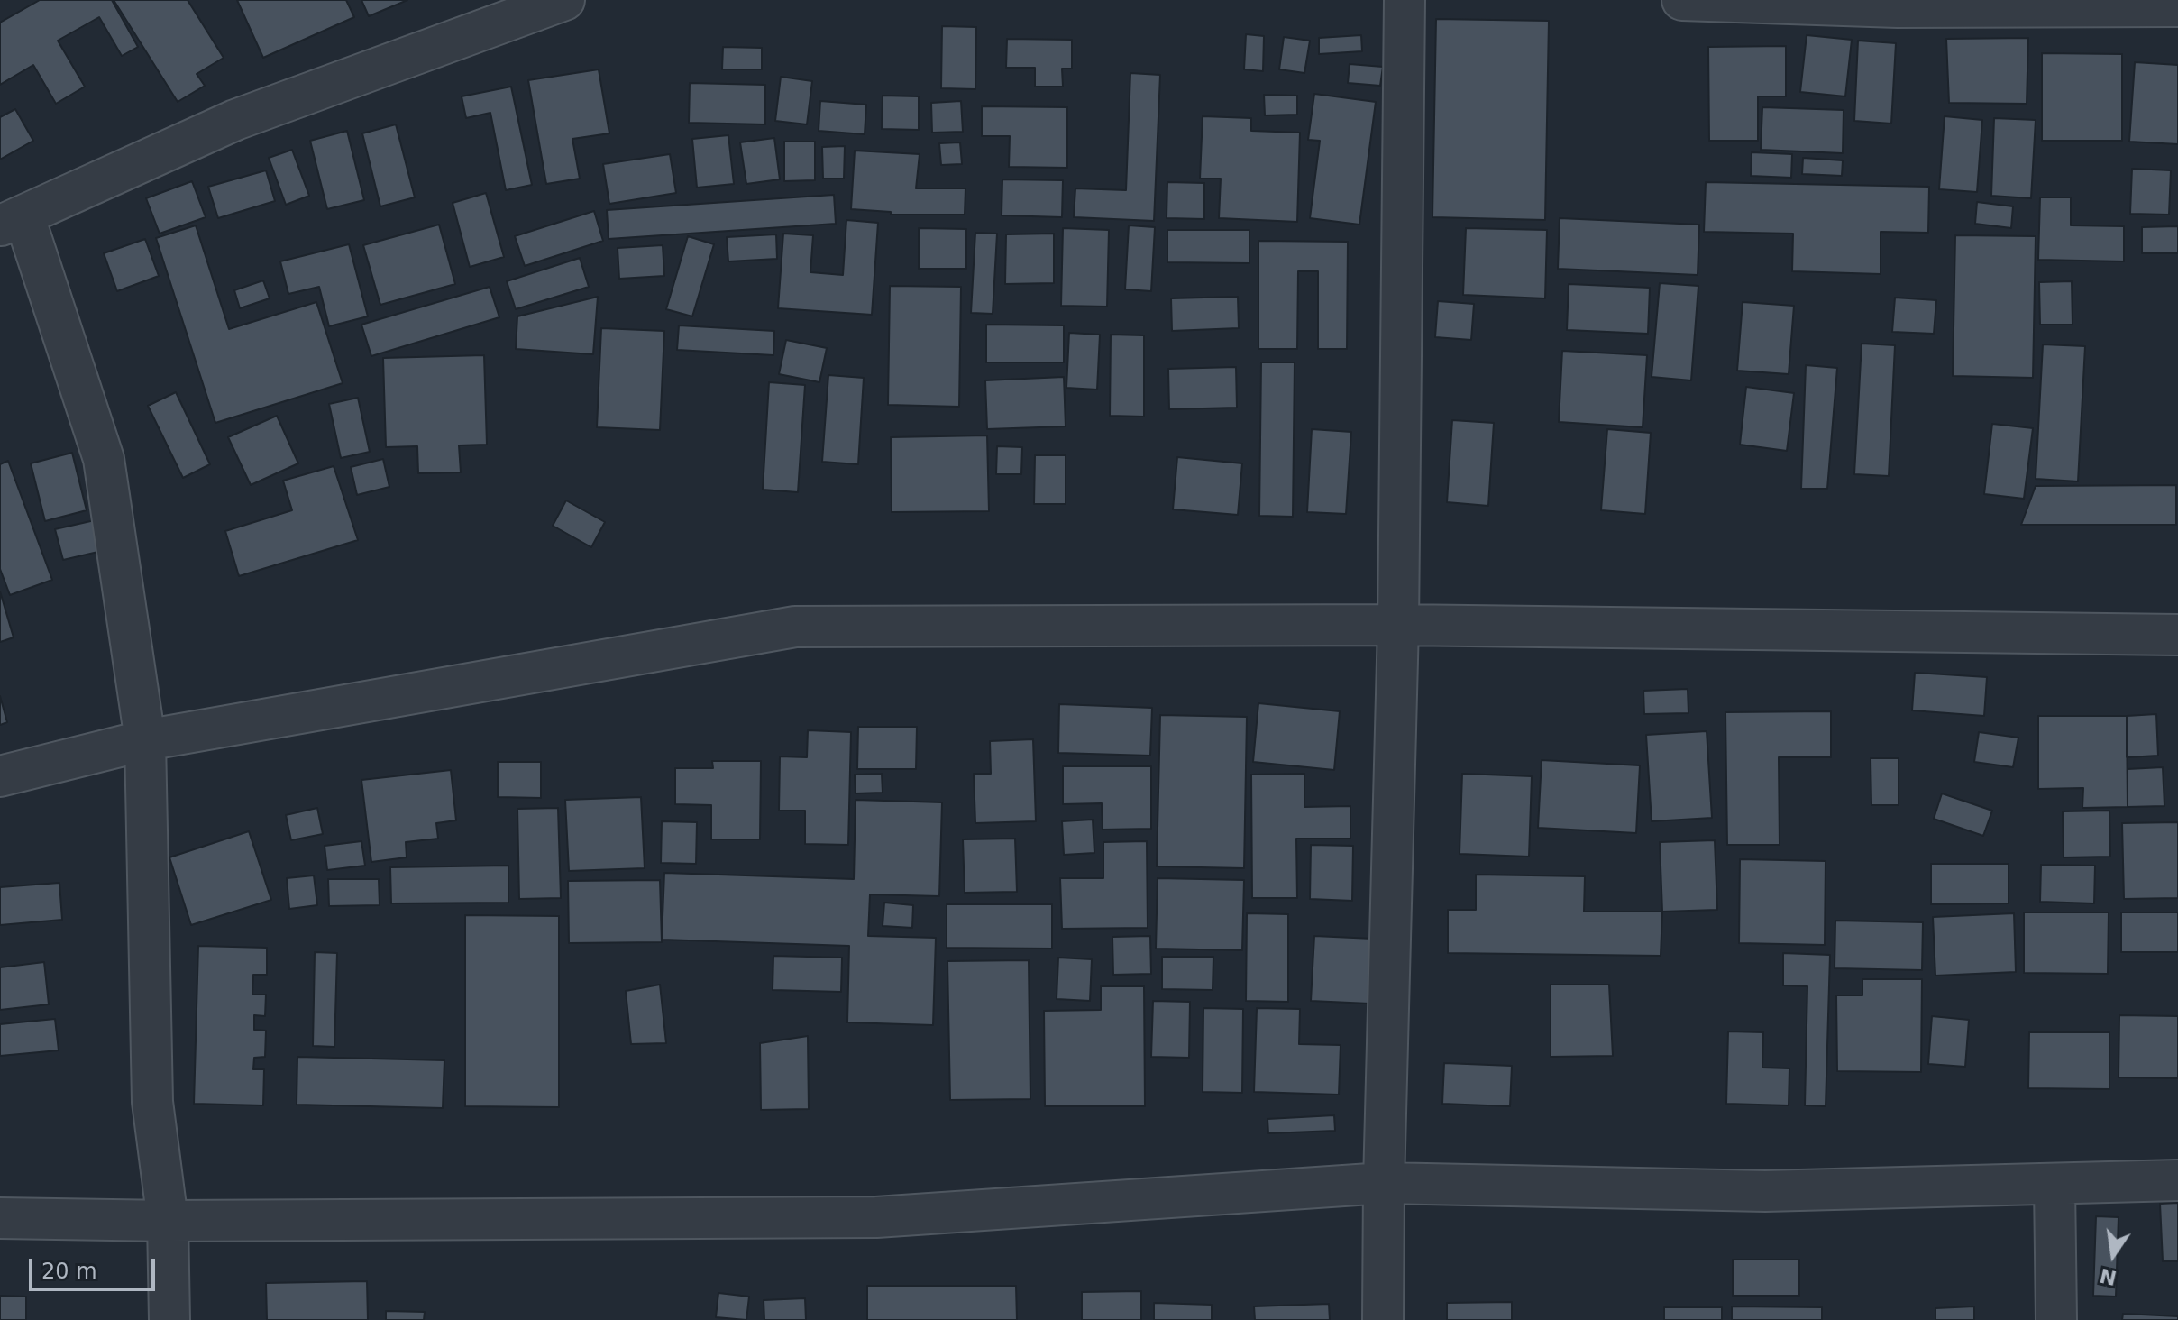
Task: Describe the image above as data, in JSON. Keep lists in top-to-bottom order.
{
  "scale_bar": "20 m",
  "north": "bottom"
}
